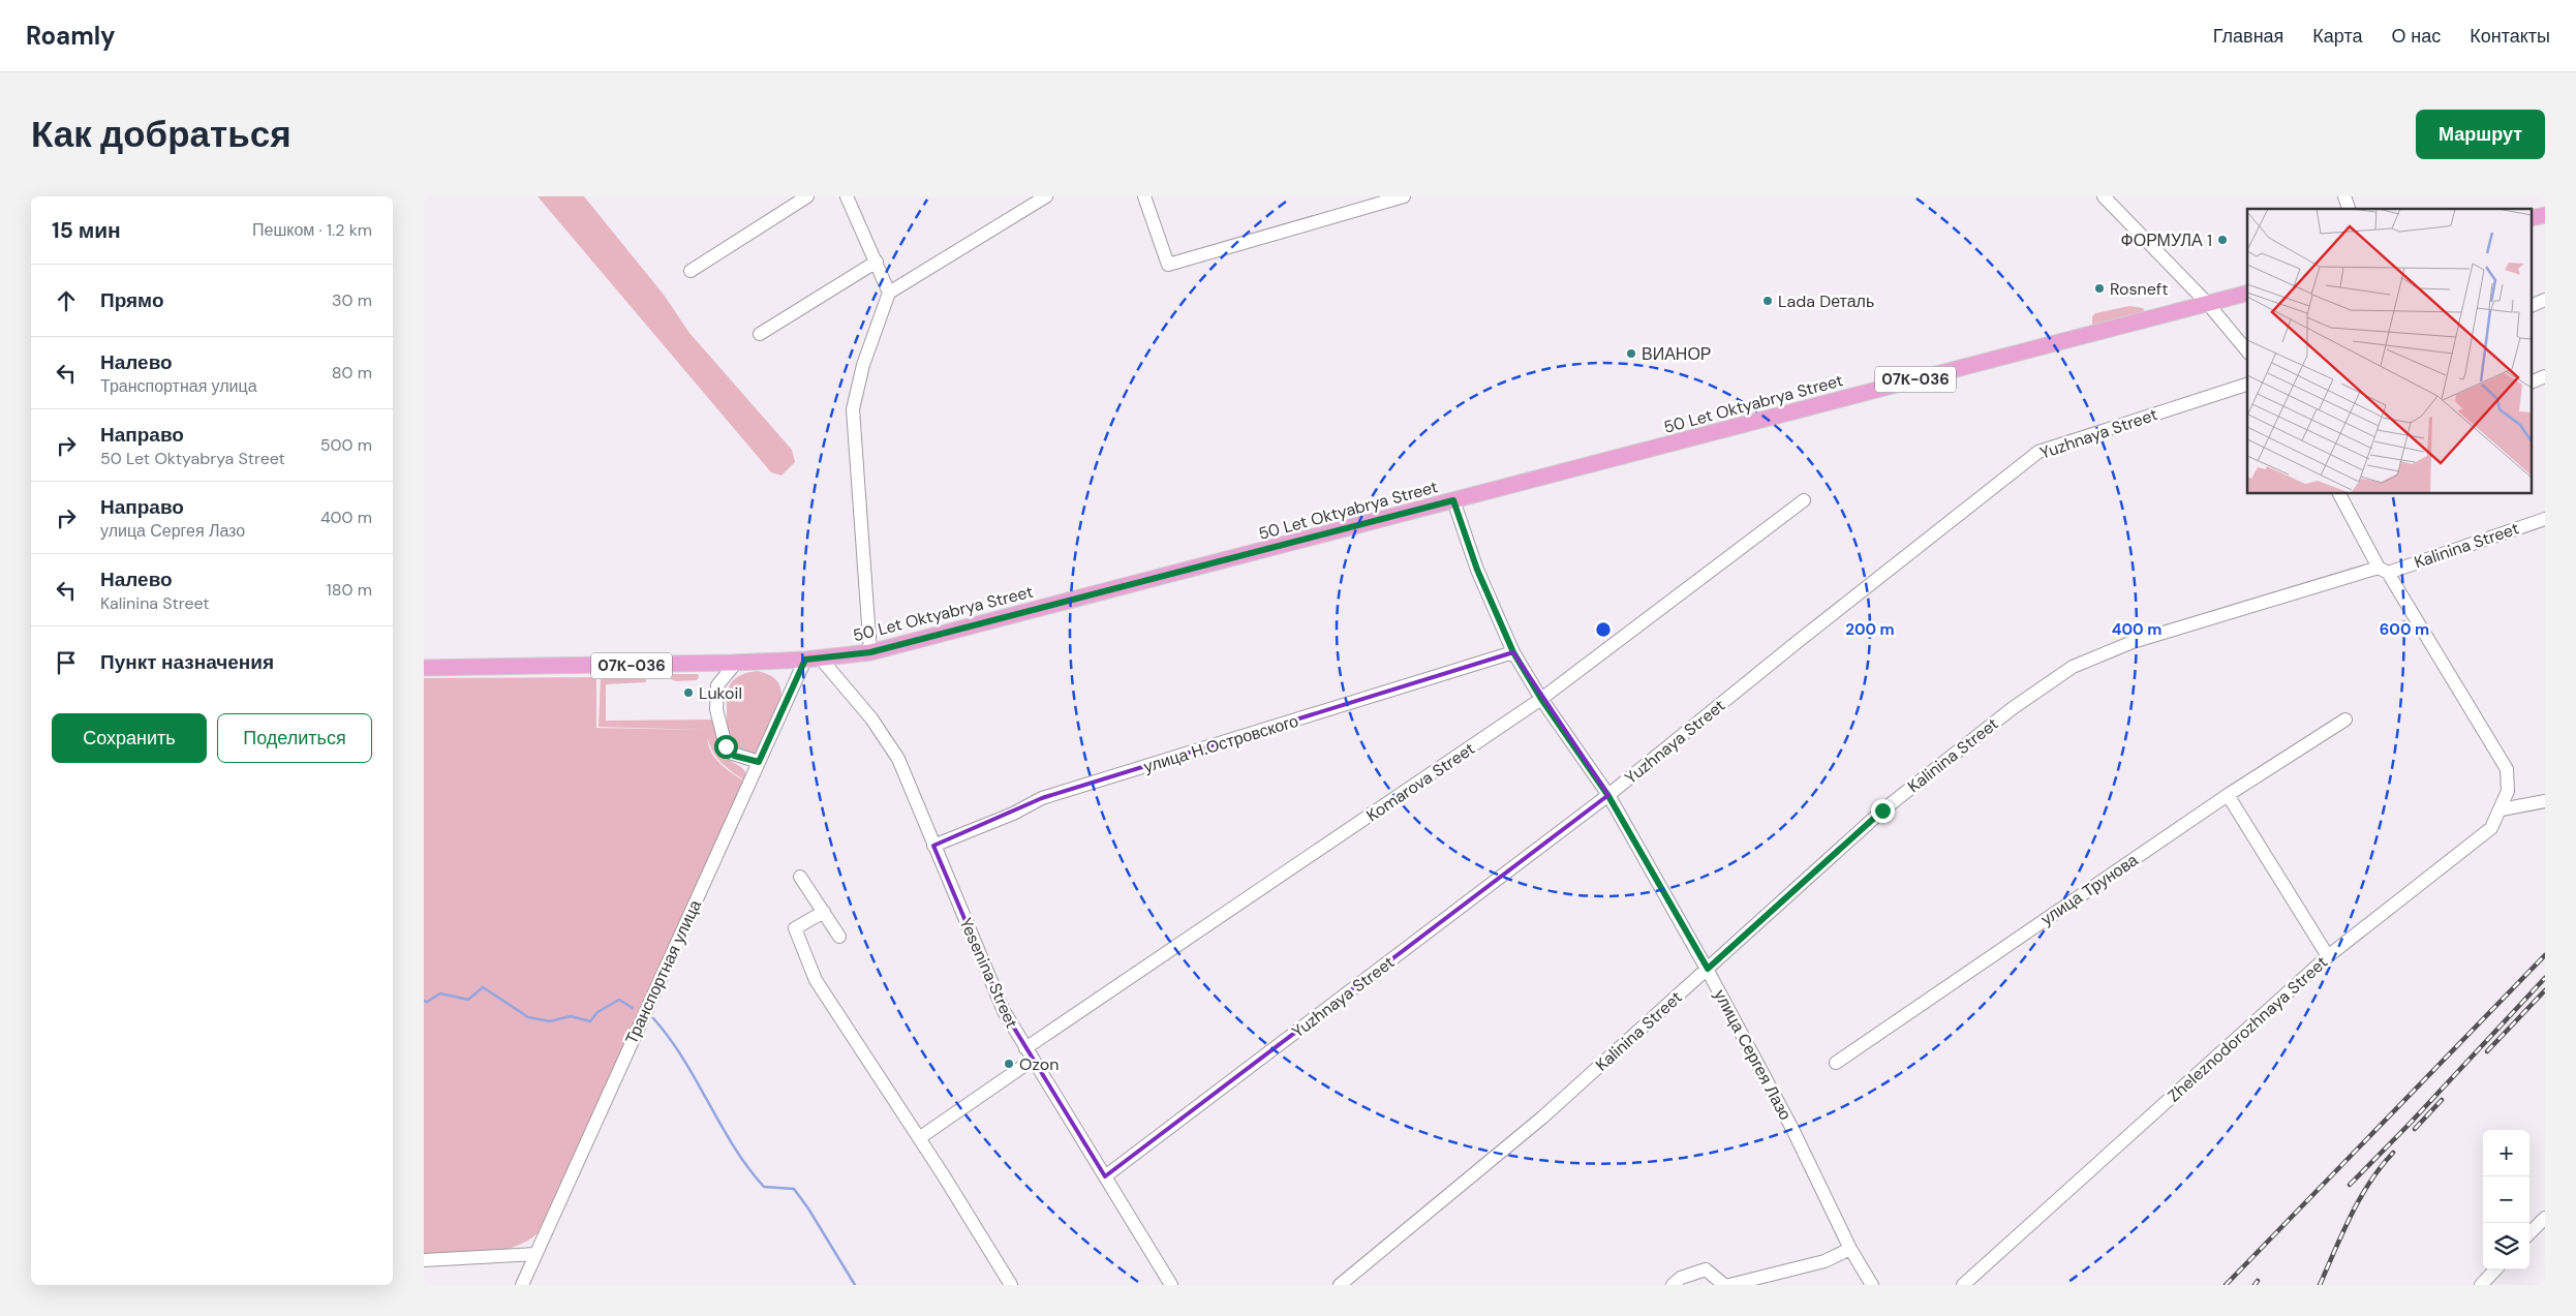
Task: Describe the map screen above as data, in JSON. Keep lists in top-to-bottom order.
{
  "streets": {
    "main road": ["07К-036", "50 Let Oktyabrya Street"],
    "street": [
      "Yuzhnaya Street",
      "Kalinina Street",
      "улица Н.Островского",
      "Komarova Street",
      "улица Трунова",
      "Транспортная улица",
      "Yesenina Street",
      "Zheleznodorozhnaya Street",
      "улица Сергея Лазо"
    ]
  },
  "crossings": [
    ["50 Let Oktyabrya Street", "Транспортная улица"],
    ["50 Let Oktyabrya Street", "Yesenina Street"],
    ["50 Let Oktyabrya Street", "улица Сергея Лазо"],
    ["Yuzhnaya Street", "Yesenina Street"],
    ["Yuzhnaya Street", "улица Сергея Лазо"],
    ["Kalinina Street", "Zheleznodorozhnaya Street"],
    ["Kalinina Street", "улица Сергея Лазо"],
    ["улица Н.Островского", "Yesenina Street"],
    ["улица Н.Островского", "улица Сергея Лазо"],
    ["Komarova Street", "Yesenina Street"],
    ["Komarova Street", "улица Сергея Лазо"],
    ["Транспортная улица", "Yesenina Street"]
  ],
  "places": [
    "ФОРМУЛА 1",
    "Rosneft",
    "Lada Dеталь",
    "ВИАНОР",
    "Lukoil",
    "Ozon"
  ],
  "page": {
    "header": "Roamly",
    "nav": [
      "Главная",
      "Карта",
      "О нас",
      "Контакты"
    ],
    "buttons": [
      "Маршрут",
      ["Сохранить", "Поделиться"]
    ],
    "title": "Как добраться",
    "heading": ["15 мин", "Пешком · 1.2 km"],
    "list": [
      ["Прямо", "30 m"],
      ["Налево", "Транспортная улица", "80 m"],
      ["Направо", "50 Let Oktyabrya Street", "500 m"],
      ["Направо", "улица Сергея Лазо", "400 m"],
      ["Налево", "Kalinina Street", "180 m"],
      "Пункт назначения"
    ],
    "map_buttons": ["+", "−"]
  },
  "rings": ["200 m", "400 m", "600 m"]
}
